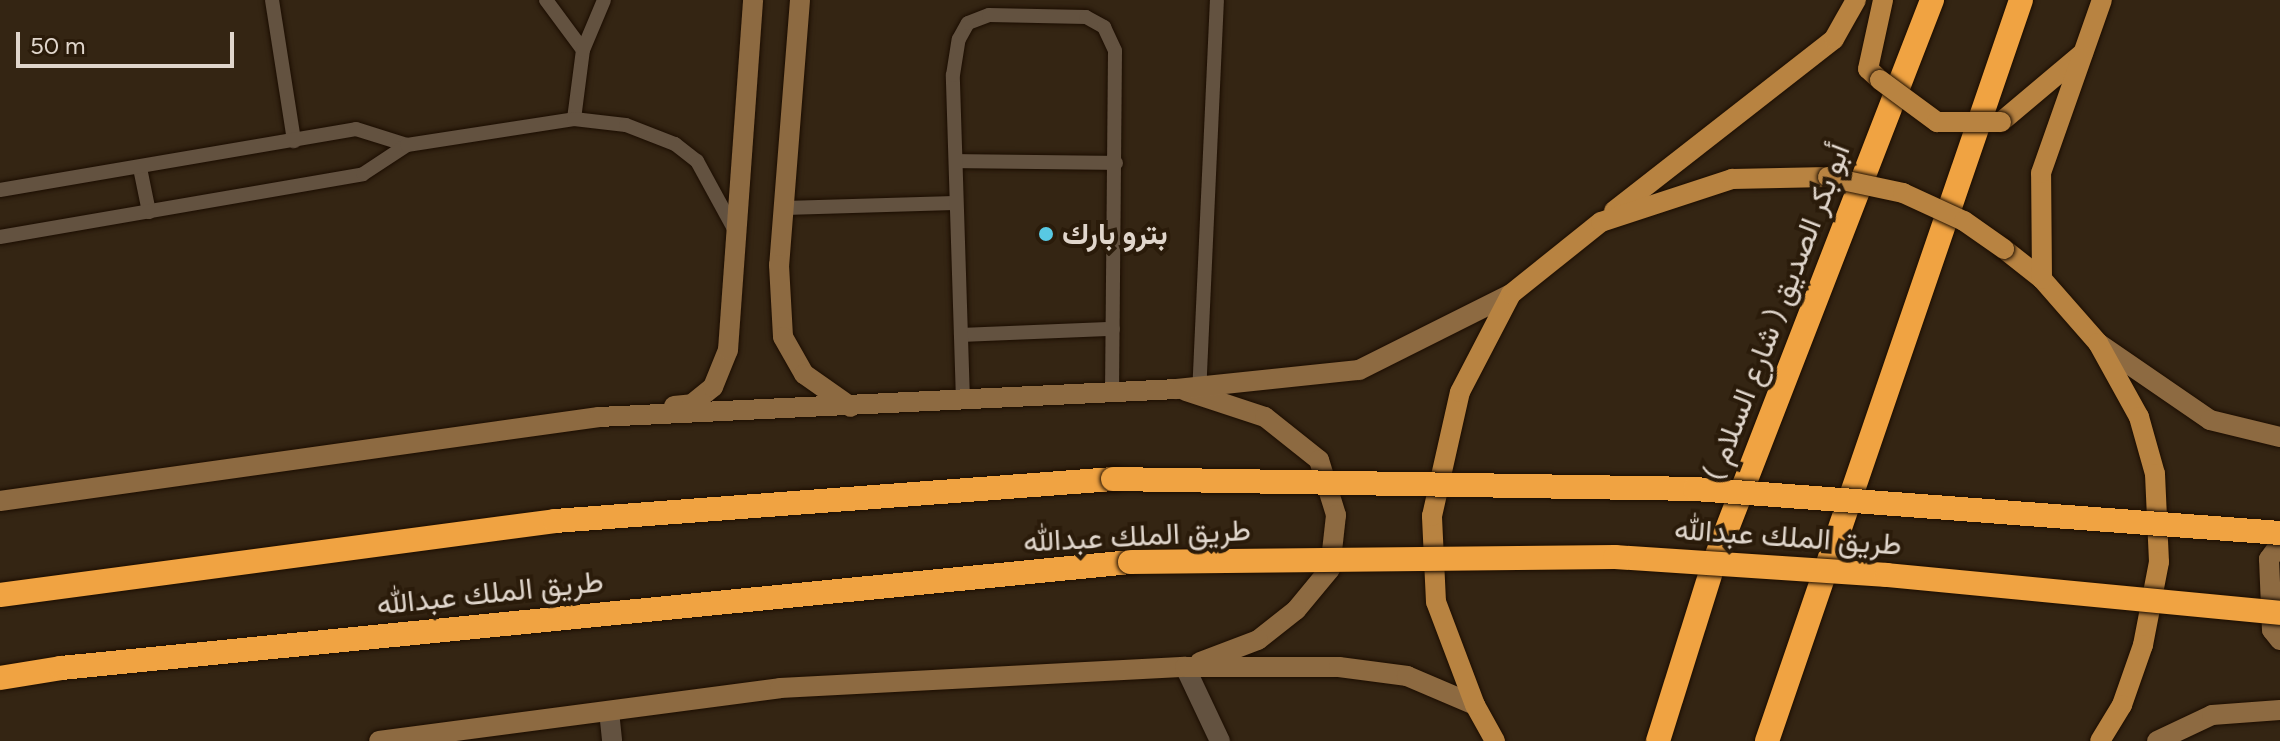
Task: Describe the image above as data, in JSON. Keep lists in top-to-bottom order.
{
  "streets": {
    "highway": ["( شارع السلام ) أبو بكر الصديق", "طريق الملك عبدالله"]
  },
  "places": ["بترو بارك"],
  "scale_bar": "50 m"
}
